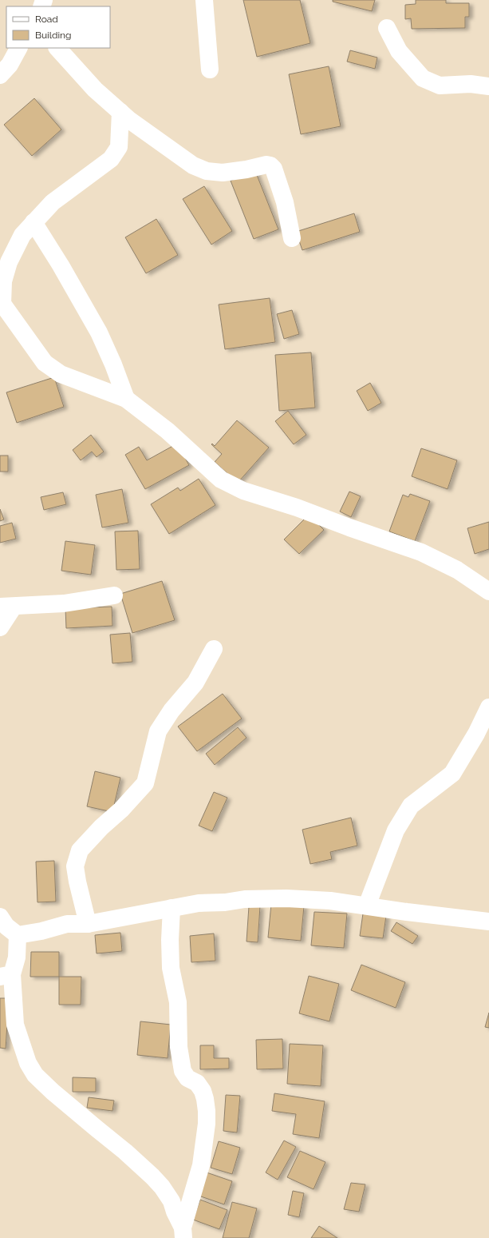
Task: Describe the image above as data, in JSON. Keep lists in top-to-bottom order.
{
  "legend": ["Road", "Building"]
}
